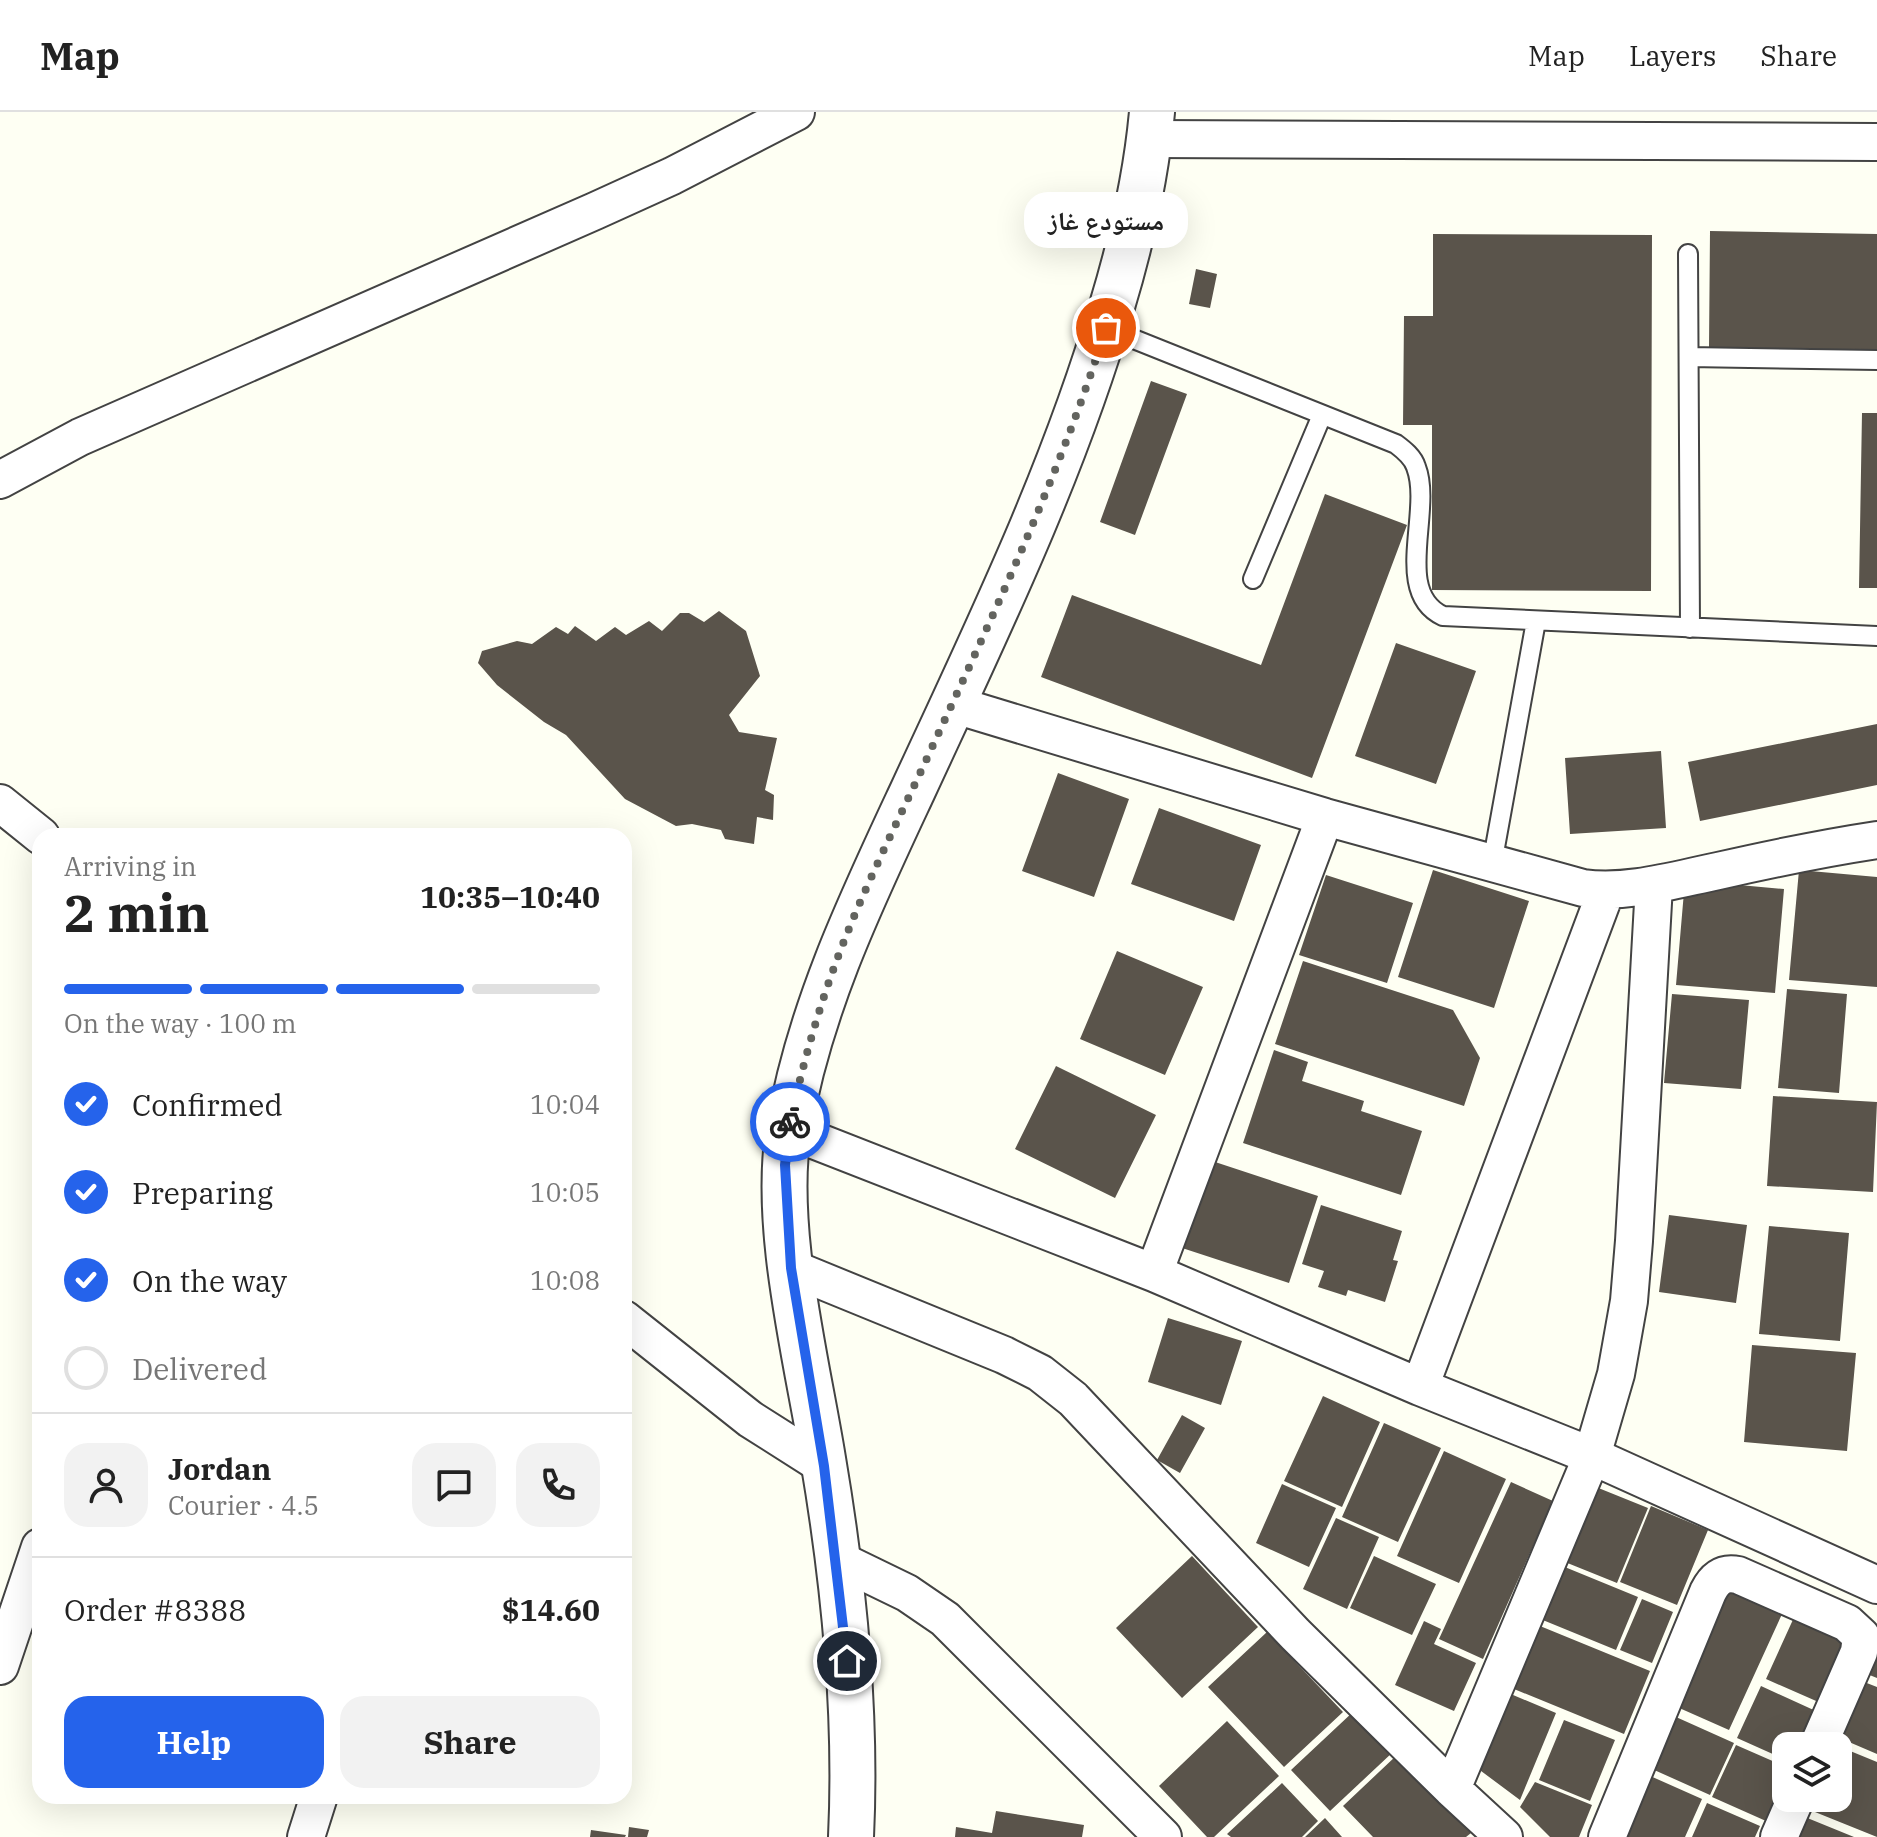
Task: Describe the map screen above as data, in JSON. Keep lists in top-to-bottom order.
{
  "places": ["مستودع غاز"],
  "page": {
    "header": "Map",
    "nav": ["Map", "Layers", "Share"],
    "bubble": "مستودع غاز",
    "heading": ["2 min", "Arriving in", "10:35–10:40"],
    "panel": [
      "Jordan",
      "Courier · 4.5",
      "Order #8388",
      "$14.60"
    ],
    "bar": "On the way · 100 m",
    "list": [
      ["Confirmed", "10:04"],
      ["Preparing", "10:05"],
      ["On the way", "10:08"],
      "Delivered"
    ],
    "buttons": ["Help", "Share"]
  }
}
